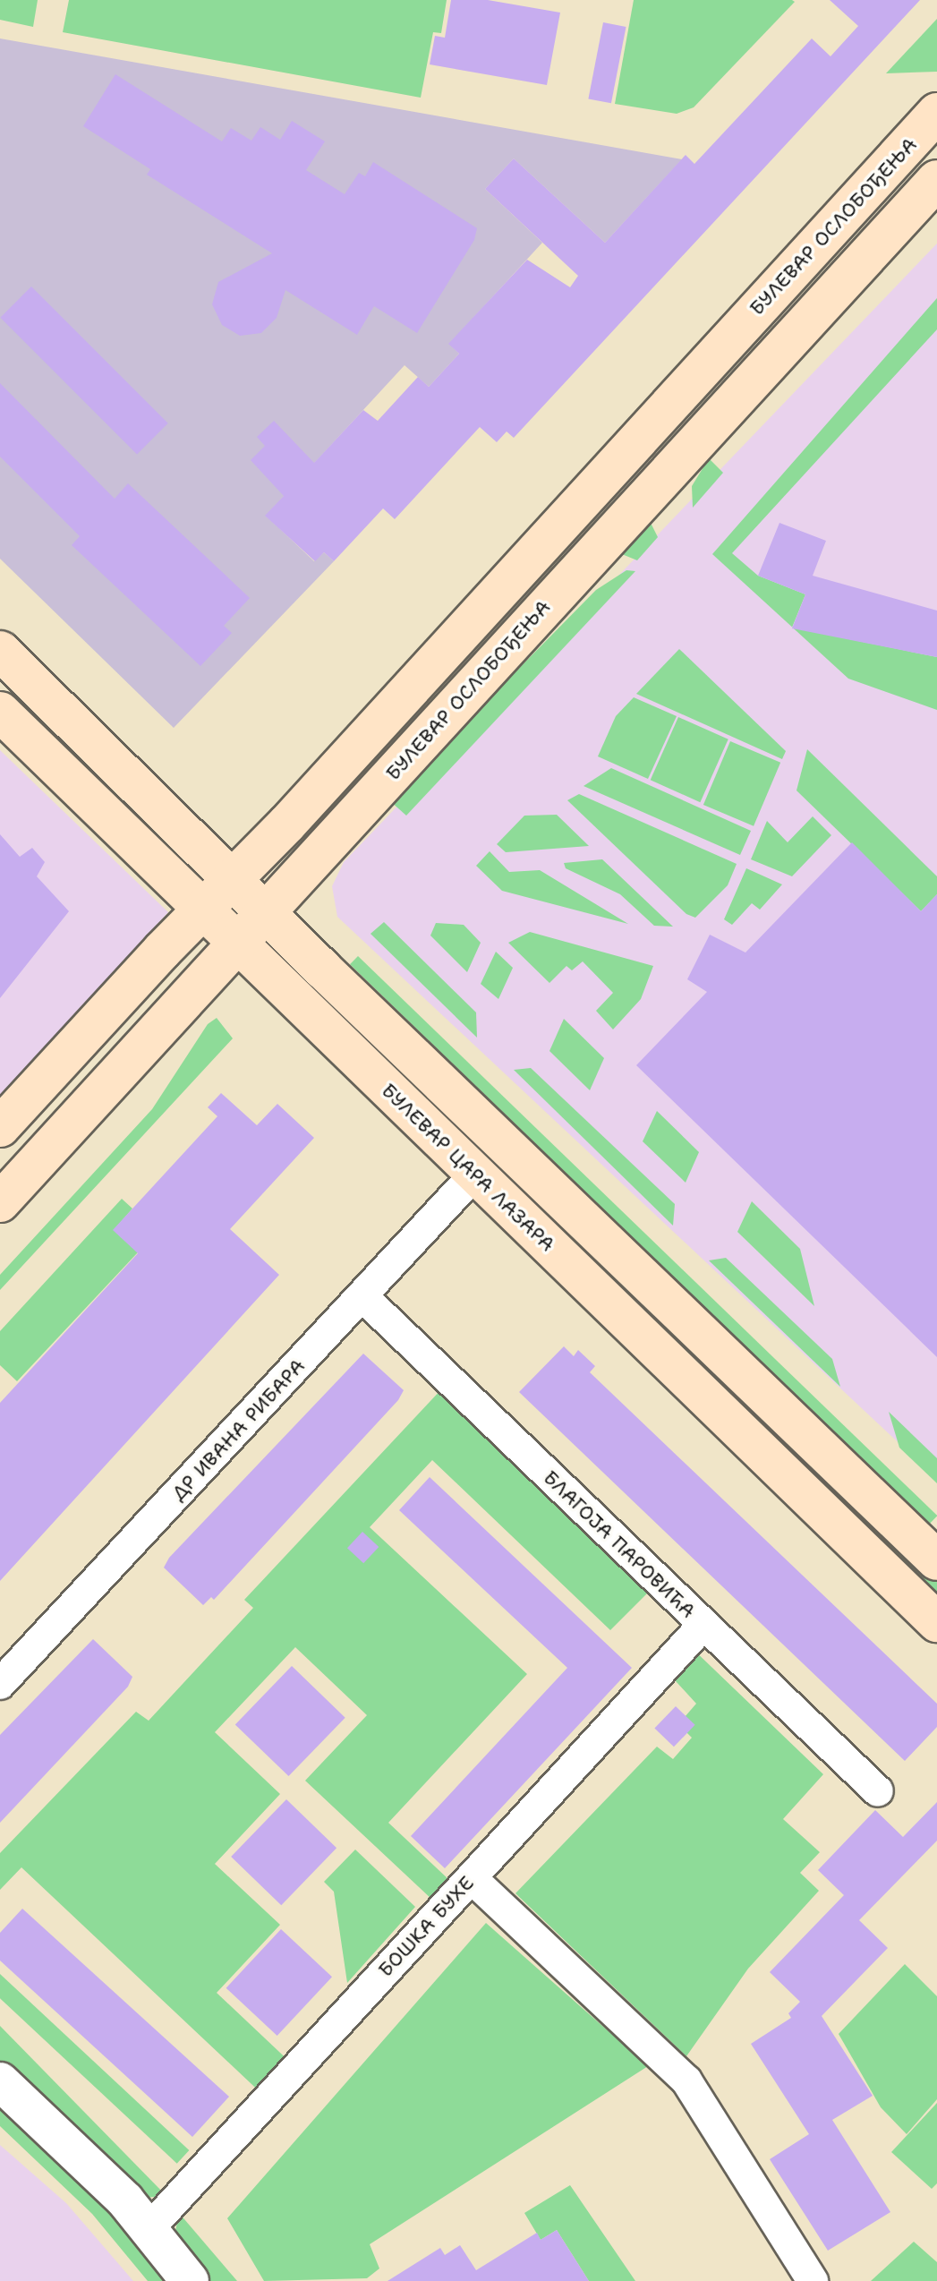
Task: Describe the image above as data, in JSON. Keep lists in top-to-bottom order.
{
  "streets": {
    "main road": ["БУЛЕВАР ОСЛОБОЂЕЊА", "БУЛЕВАР ЦАРА ЛАЗАРА"],
    "street": ["ДР ИВАНА РИБАРА", "БЛАГОЈА ПАРОВИЋА", "БОШКА БУХЕ"]
  },
  "crossings": [
    ["БУЛЕВАР ОСЛОБОЂЕЊА", "БУЛЕВАР ЦАРА ЛАЗАРА"],
    ["БУЛЕВАР ЦАРА ЛАЗАРА", "ДР ИВАНА РИБАРА"],
    ["ДР ИВАНА РИБАРА", "БЛАГОЈА ПАРОВИЋА"],
    ["БЛАГОЈА ПАРОВИЋА", "БОШКА БУХЕ"]
  ]
}
